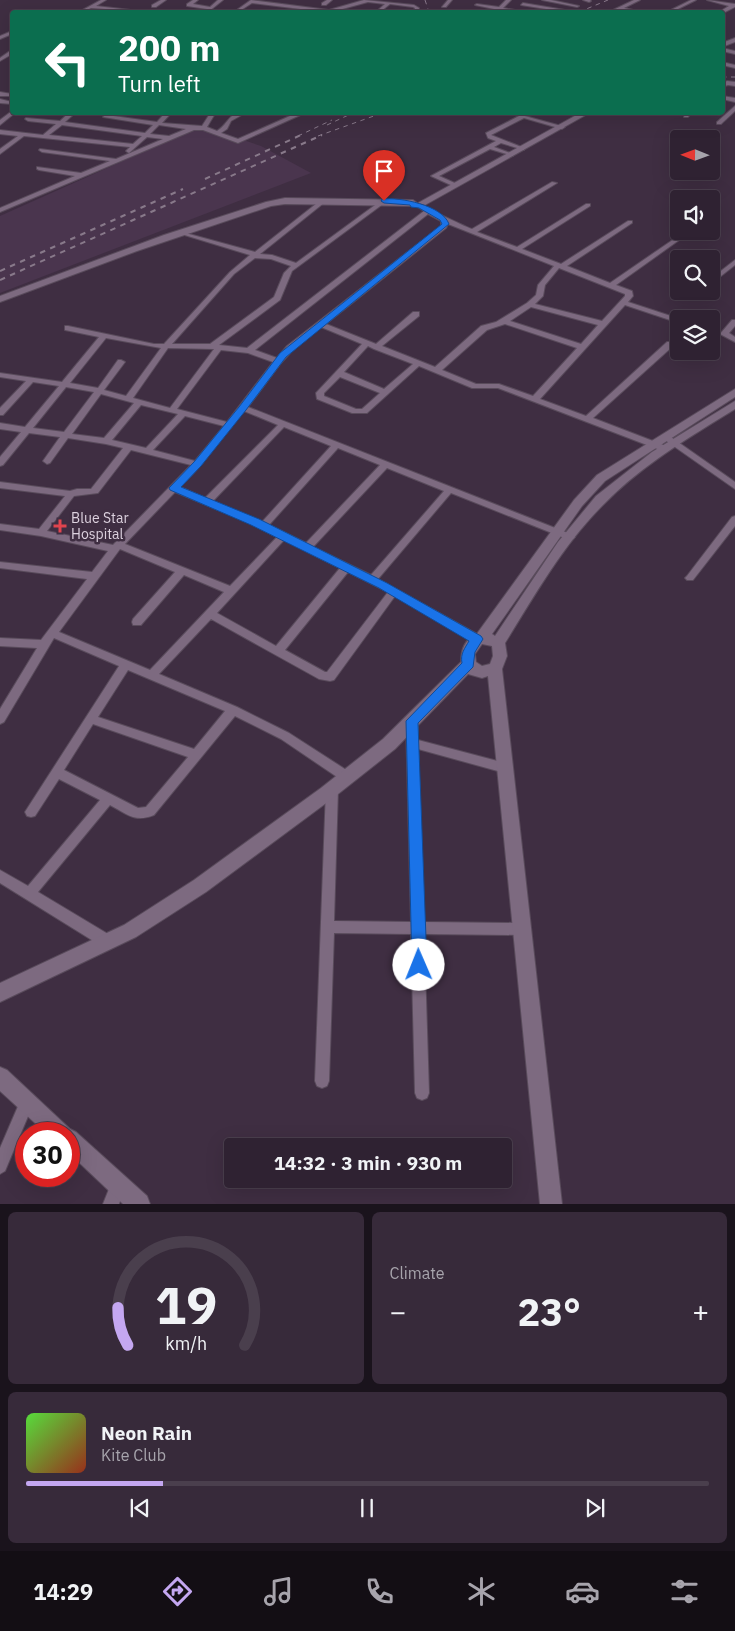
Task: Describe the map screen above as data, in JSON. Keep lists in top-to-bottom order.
{
  "places": {
    "health": ["Blue Star Hospital"]
  },
  "north": "left",
  "page": {
    "turn": ["200 m", "Turn left"],
    "limit": "30",
    "trip": "14:32 · 3 min · 930 m",
    "tile": "Climate",
    "heat": ["−", "23°", "+"],
    "song": ["Neon Rain", "Kite Club"],
    "tabs": "14:29",
    "gauge": ["19", "km/h"]
  }
}
